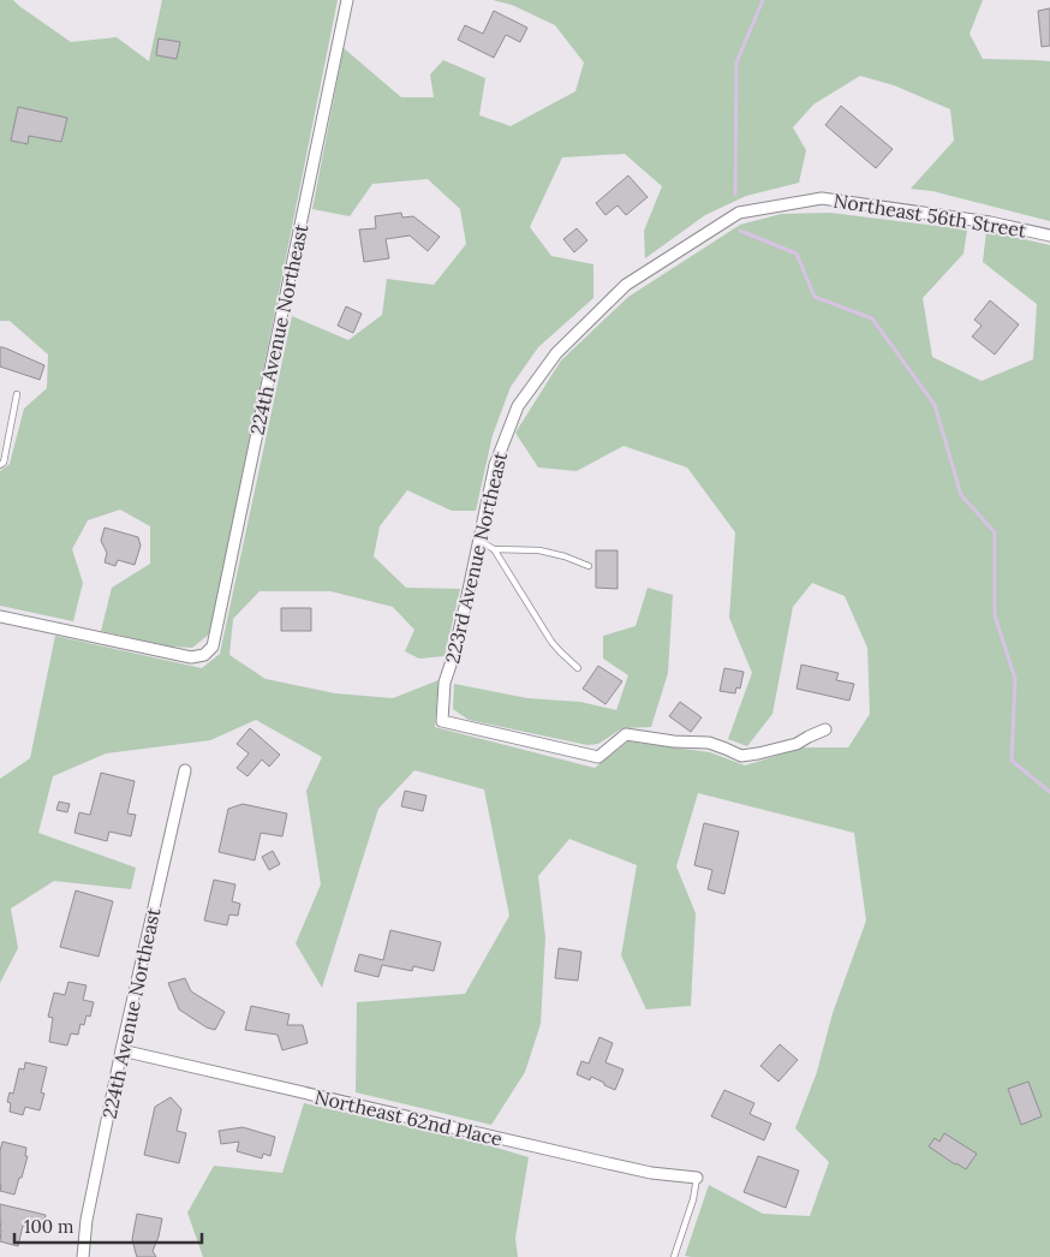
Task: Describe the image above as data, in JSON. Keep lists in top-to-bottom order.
{
  "streets": {
    "street": [
      "Northeast 56th Street",
      "224th Avenue Northeast",
      "223rd Avenue Northeast",
      "Northeast 62nd Place"
    ]
  },
  "crossings": [
    ["Northeast 56th Street", "223rd Avenue Northeast"],
    ["224th Avenue Northeast", "Northeast 62nd Place"]
  ],
  "scale_bar": "100 m"
}
